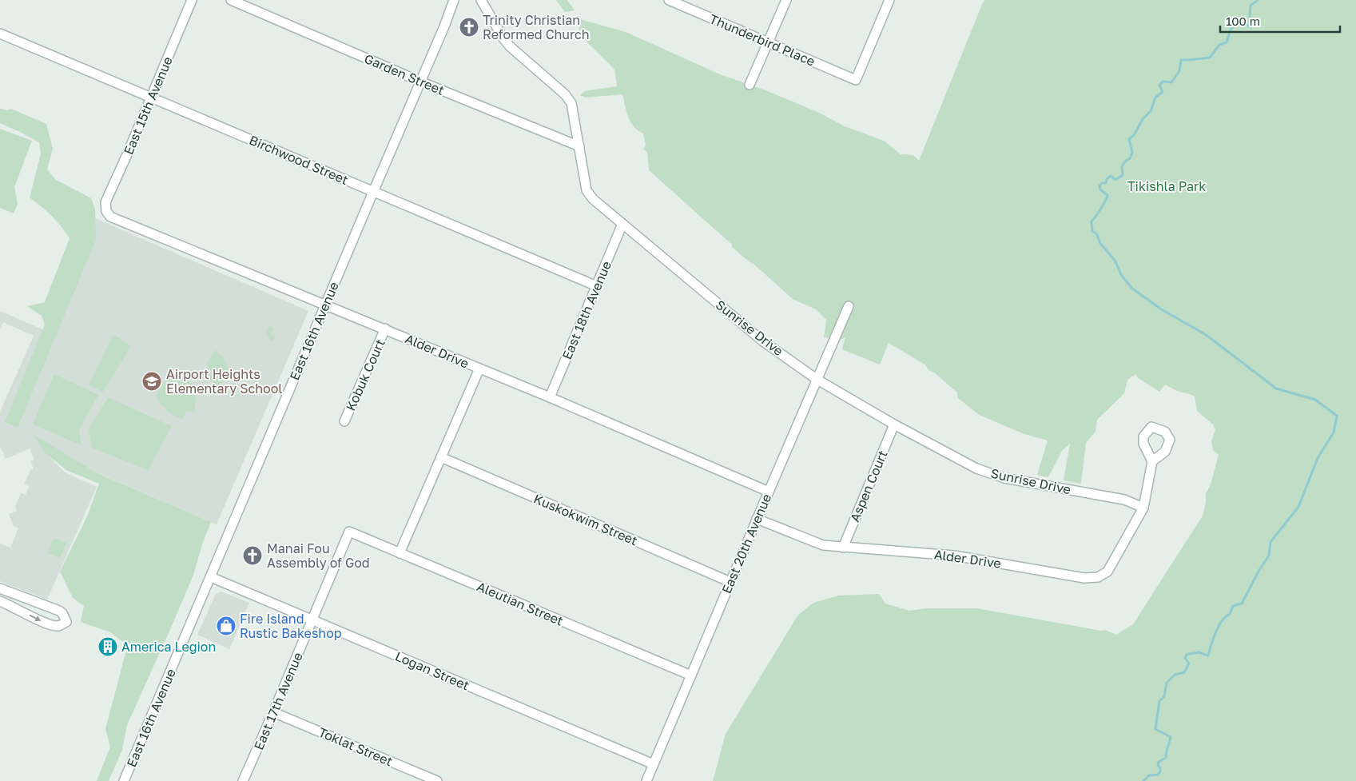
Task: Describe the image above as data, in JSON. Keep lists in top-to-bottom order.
{
  "streets": {
    "street": [
      "Thunderbird Place",
      "Garden Street",
      "East 15th Avenue",
      "Birchwood Street",
      "East 18th Avenue",
      "Sunrise Drive",
      "East 16th Avenue",
      "Alder Drive",
      "Kobuk Court",
      "Aspen Court",
      "Kuskokwim Street",
      "East 20th Avenue",
      "Aleutian Street",
      "Logan Street",
      "East 17th Avenue",
      "Toklat Street"
    ]
  },
  "crossings": [
    ["Garden Street", "Sunrise Drive"],
    ["Garden Street", "East 16th Avenue"],
    ["East 15th Avenue", "Birchwood Street"],
    ["East 15th Avenue", "Alder Drive"],
    ["Birchwood Street", "East 18th Avenue"],
    ["Birchwood Street", "East 16th Avenue"],
    ["East 18th Avenue", "Sunrise Drive"],
    ["East 18th Avenue", "Alder Drive"],
    ["Sunrise Drive", "Alder Drive"],
    ["Sunrise Drive", "Aspen Court"],
    ["Sunrise Drive", "East 20th Avenue"],
    ["East 16th Avenue", "Alder Drive"],
    ["East 16th Avenue", "Logan Street"],
    ["Alder Drive", "Kobuk Court"],
    ["Alder Drive", "Aspen Court"],
    ["Alder Drive", "East 20th Avenue"],
    ["Kuskokwim Street", "East 20th Avenue"],
    ["East 20th Avenue", "Aleutian Street"],
    ["East 20th Avenue", "Logan Street"],
    ["Aleutian Street", "East 17th Avenue"],
    ["Logan Street", "East 17th Avenue"],
    ["East 17th Avenue", "Toklat Street"]
  ],
  "parks": ["Tikishla Park"],
  "places": {
    "church": ["Trinity Christian Reformed Church", "Manai Fou Assembly of God"],
    "school or university": ["Airport Heights Elementary School"],
    "shop": ["Fire Island Rustic Bakeshop"],
    "building": ["America Legion"]
  },
  "scale_bar": "100 m"
}
